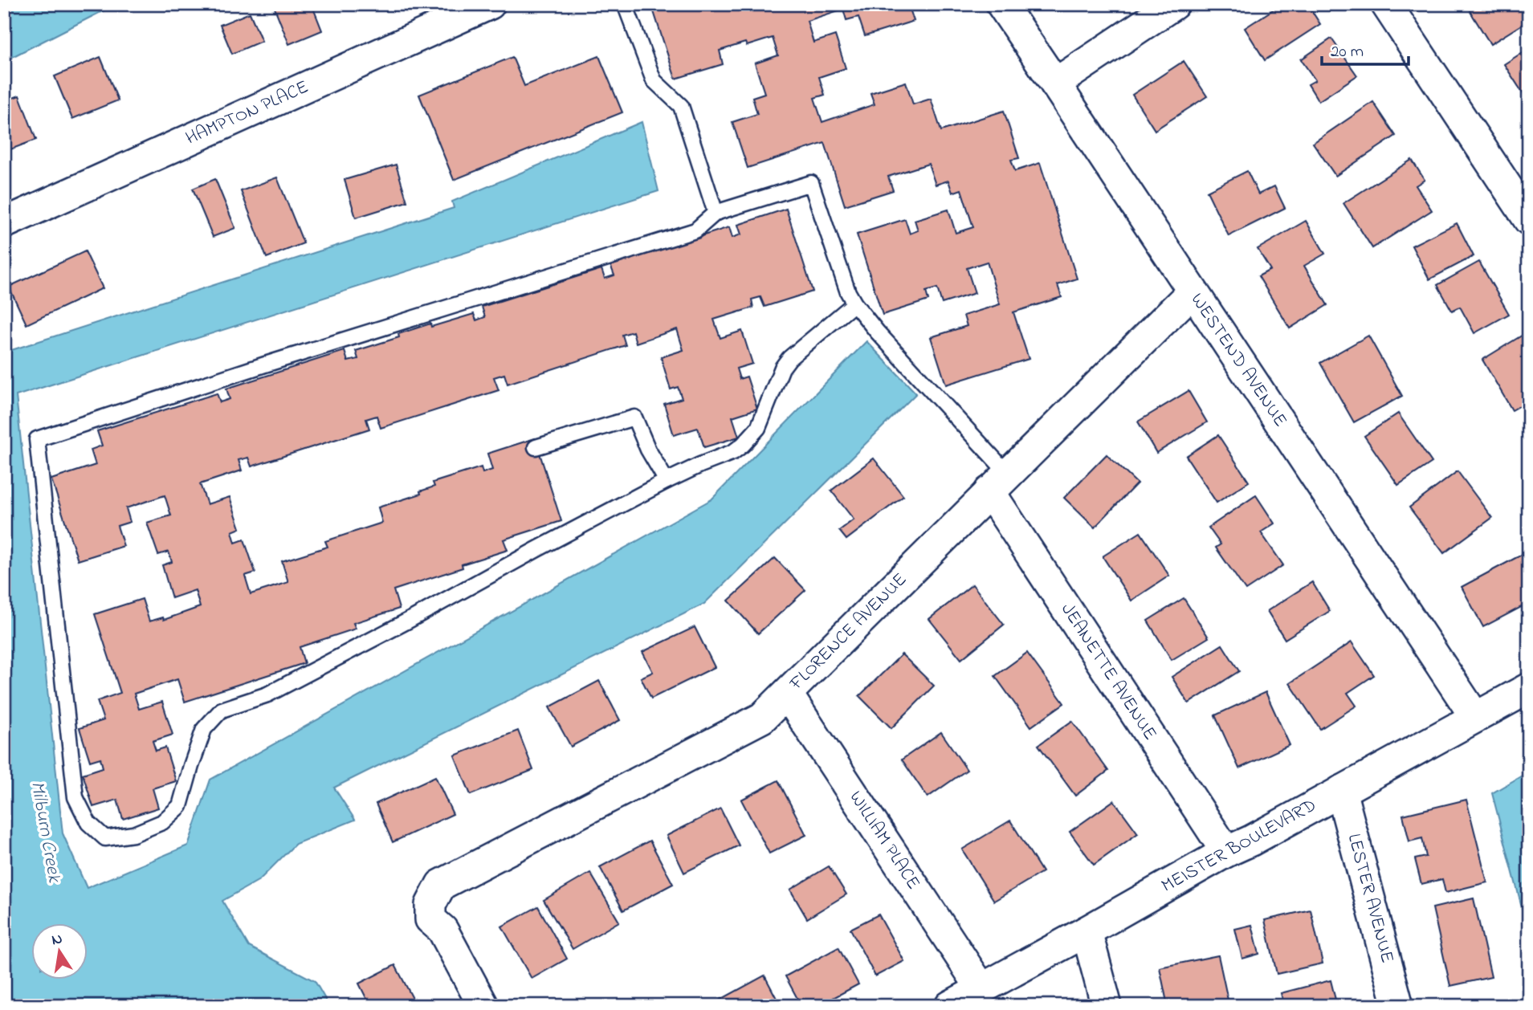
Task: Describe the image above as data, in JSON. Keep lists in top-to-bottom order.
{
  "streets": {
    "street": [
      "HAMPTON PLACE",
      "WESTEND AVENUE",
      "FLORENCE AVENUE",
      "JEANETTE AVENUE",
      "WILLIAM PLACE",
      "MEISTER BOULEVARD",
      "LESTER AVENUE"
    ]
  },
  "crossings": [
    ["WESTEND AVENUE", "FLORENCE AVENUE"],
    ["WESTEND AVENUE", "MEISTER BOULEVARD"],
    ["FLORENCE AVENUE", "JEANETTE AVENUE"],
    ["FLORENCE AVENUE", "WILLIAM PLACE"],
    ["JEANETTE AVENUE", "MEISTER BOULEVARD"],
    ["WILLIAM PLACE", "MEISTER BOULEVARD"],
    ["MEISTER BOULEVARD", "LESTER AVENUE"]
  ],
  "water": ["Milburn Creek"],
  "scale_bar": "20 m",
  "north": "top"
}
